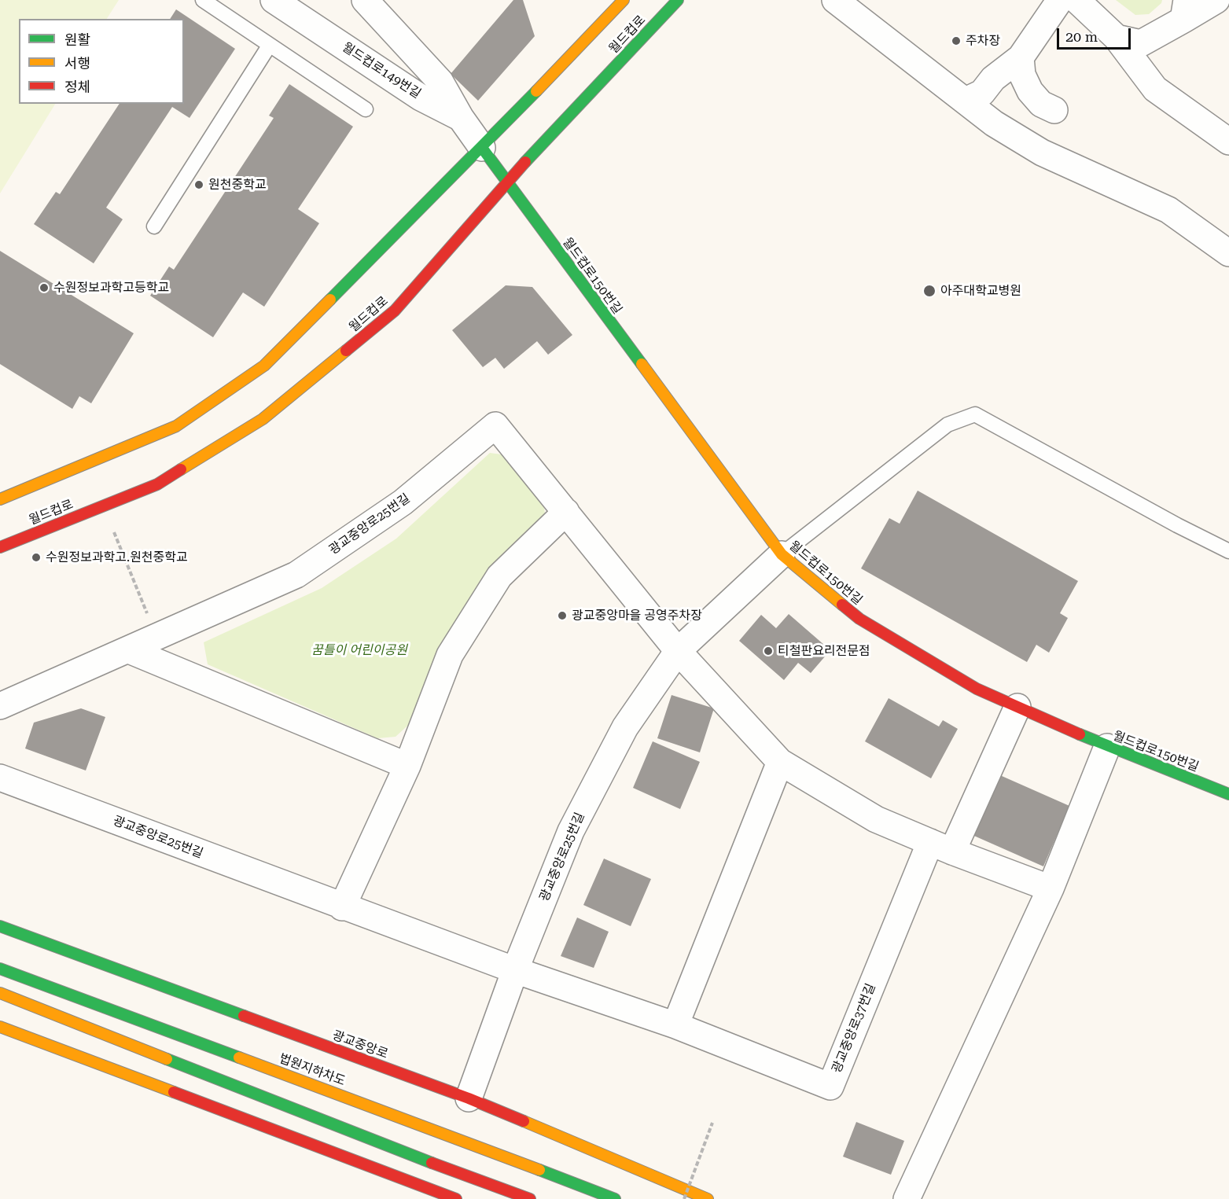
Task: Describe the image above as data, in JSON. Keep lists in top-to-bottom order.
{
  "streets": {
    "street": [
      "월드컵로",
      "월드컵로149번길",
      "월드컵로150번길",
      "광교중앙로25번길",
      "광교중앙로37번길",
      "광교중앙로",
      "법원지하차도"
    ]
  },
  "crossings": [
    ["월드컵로", "월드컵로149번길"],
    ["월드컵로", "월드컵로150번길"],
    ["월드컵로149번길", "월드컵로150번길"],
    ["월드컵로150번길", "광교중앙로25번길"],
    ["광교중앙로25번길", "광교중앙로37번길"],
    ["광교중앙로25번길", "광교중앙로"]
  ],
  "parks": ["꿈틀이 어린이공원"],
  "places": [
    "주차장",
    "원천중학교",
    "수원정보과학고등학교",
    "아주대학교병원",
    "수원정보과학고.원천중학교",
    "광교중앙마을 공영주차장",
    "티철판요리전문점"
  ],
  "legend": ["원활", "서행", "정체"],
  "scale_bar": "20 m"
}
